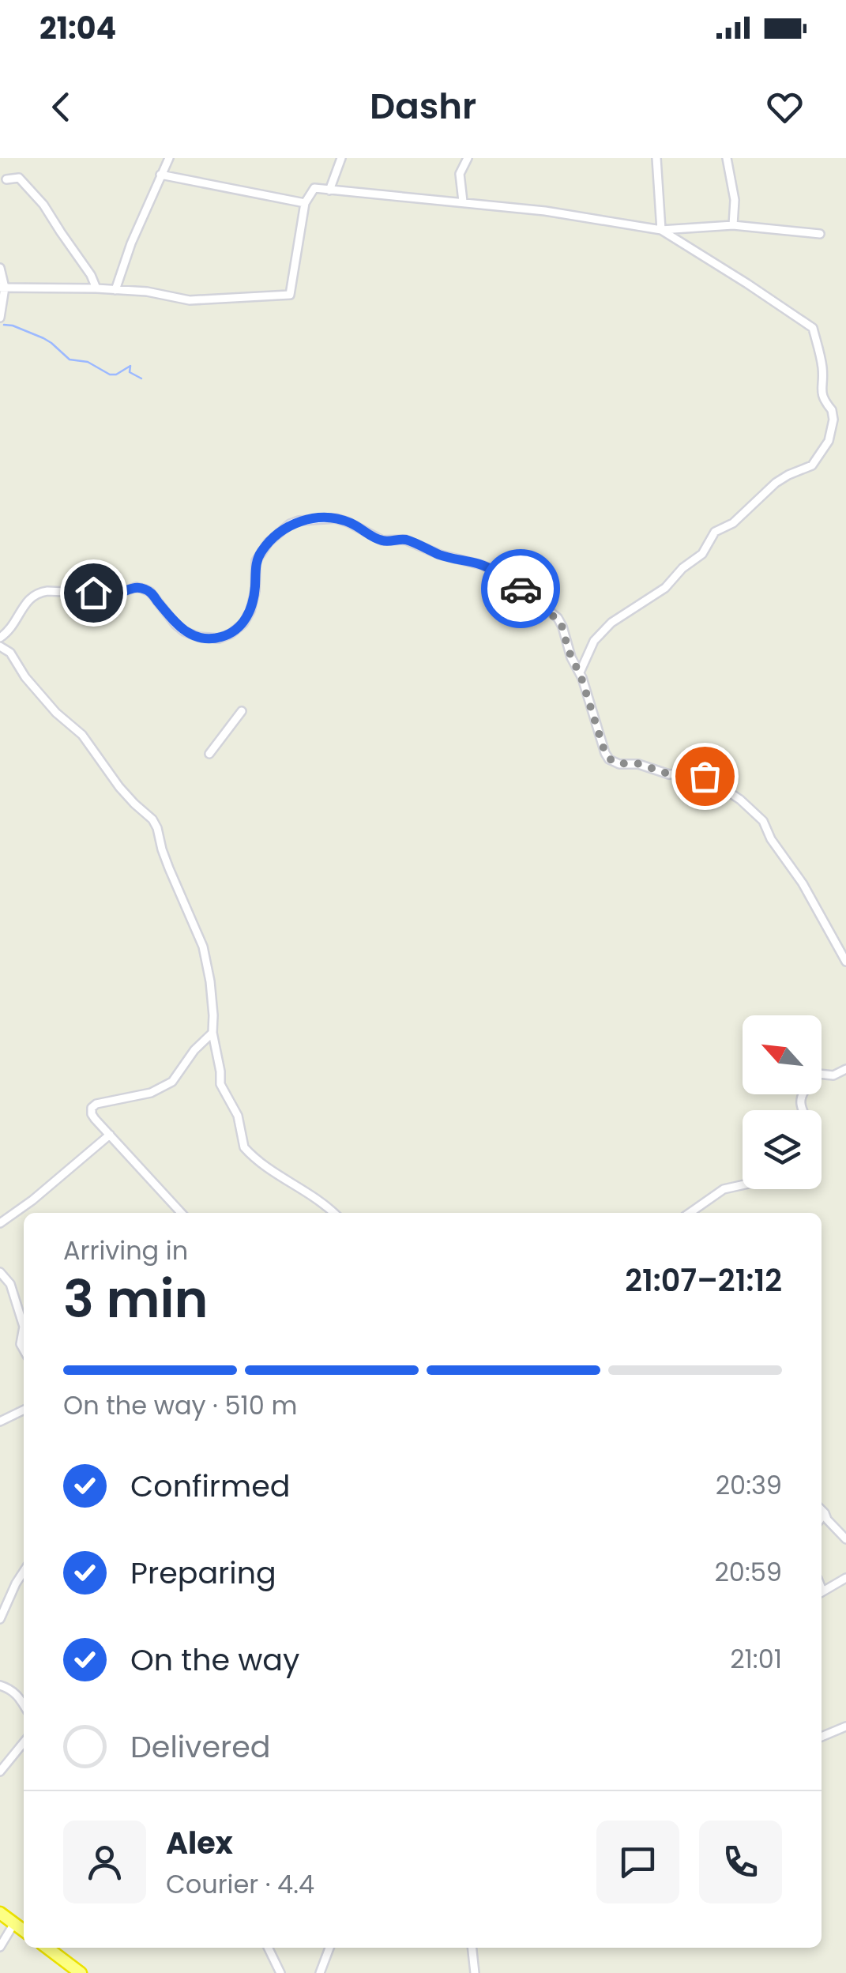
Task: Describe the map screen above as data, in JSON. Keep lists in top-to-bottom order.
{
  "north": "top left",
  "page": {
    "status": "21:04",
    "header": "Dashr",
    "heading": ["3 min", "Arriving in", "21:07–21:12"],
    "panel": ["Alex", "Courier · 4.4"],
    "bar": "On the way · 510 m",
    "list": [
      ["Confirmed", "20:39"],
      ["Preparing", "20:59"],
      ["On the way", "21:01"],
      "Delivered"
    ]
  }
}
